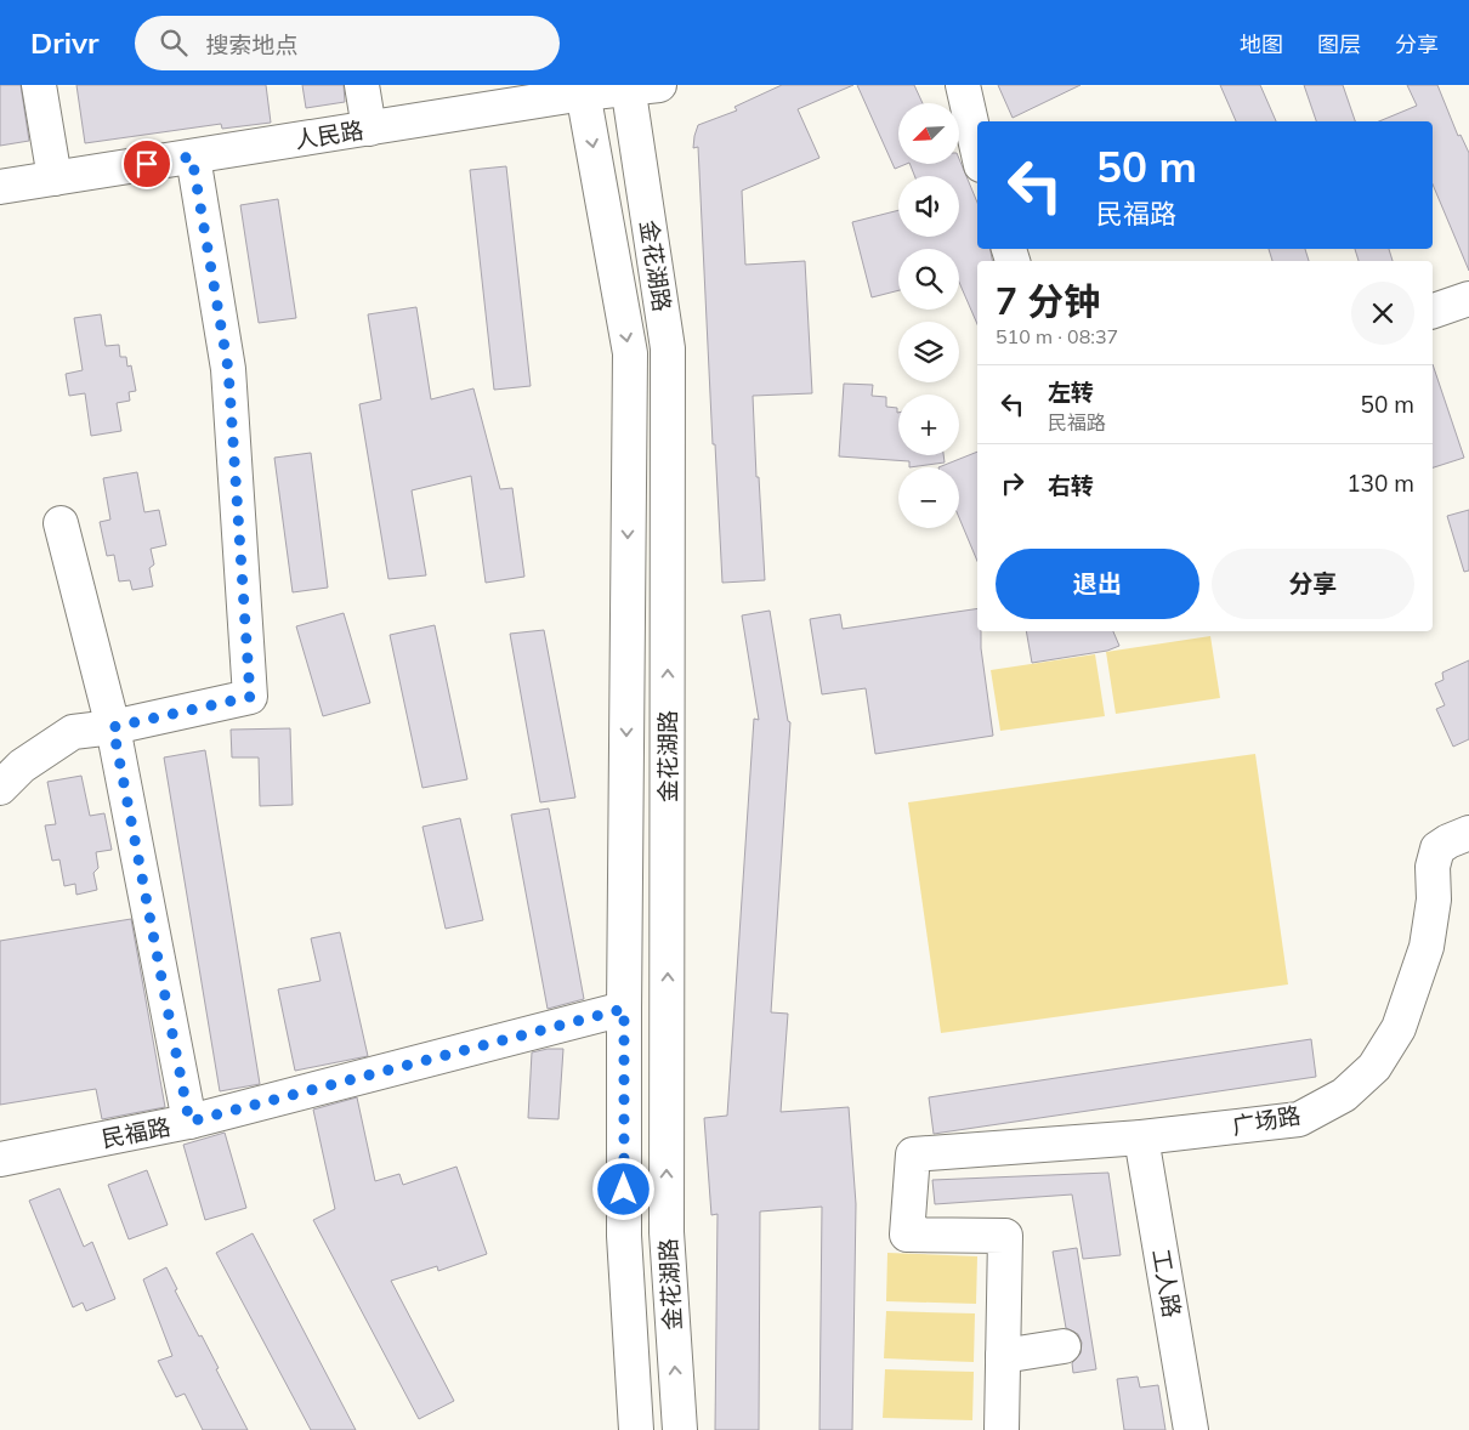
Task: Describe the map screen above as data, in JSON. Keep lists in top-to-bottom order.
{
  "streets": {
    "main road": [
      "人民路",
      "金花湖路",
      "广场路",
      "民福路",
      "工人路"
    ]
  },
  "crossings": [
    ["人民路", "金花湖路"],
    ["广场路", "工人路"]
  ],
  "north": "bottom left",
  "page": {
    "header": "Drivr",
    "search": "搜索地点",
    "nav": ["地图", "图层", "分享"],
    "map_buttons": ["+", "−"],
    "turn": ["50 m", "民福路"],
    "heading": ["7 分钟", "510 m · 08:37"],
    "list": [
      {
        "name": "左转",
        "note": "民福路",
        "value": "50 m"
      },
      {
        "name": "右转",
        "value": "130 m"
      }
    ],
    "buttons": ["退出", "分享"]
  }
}
